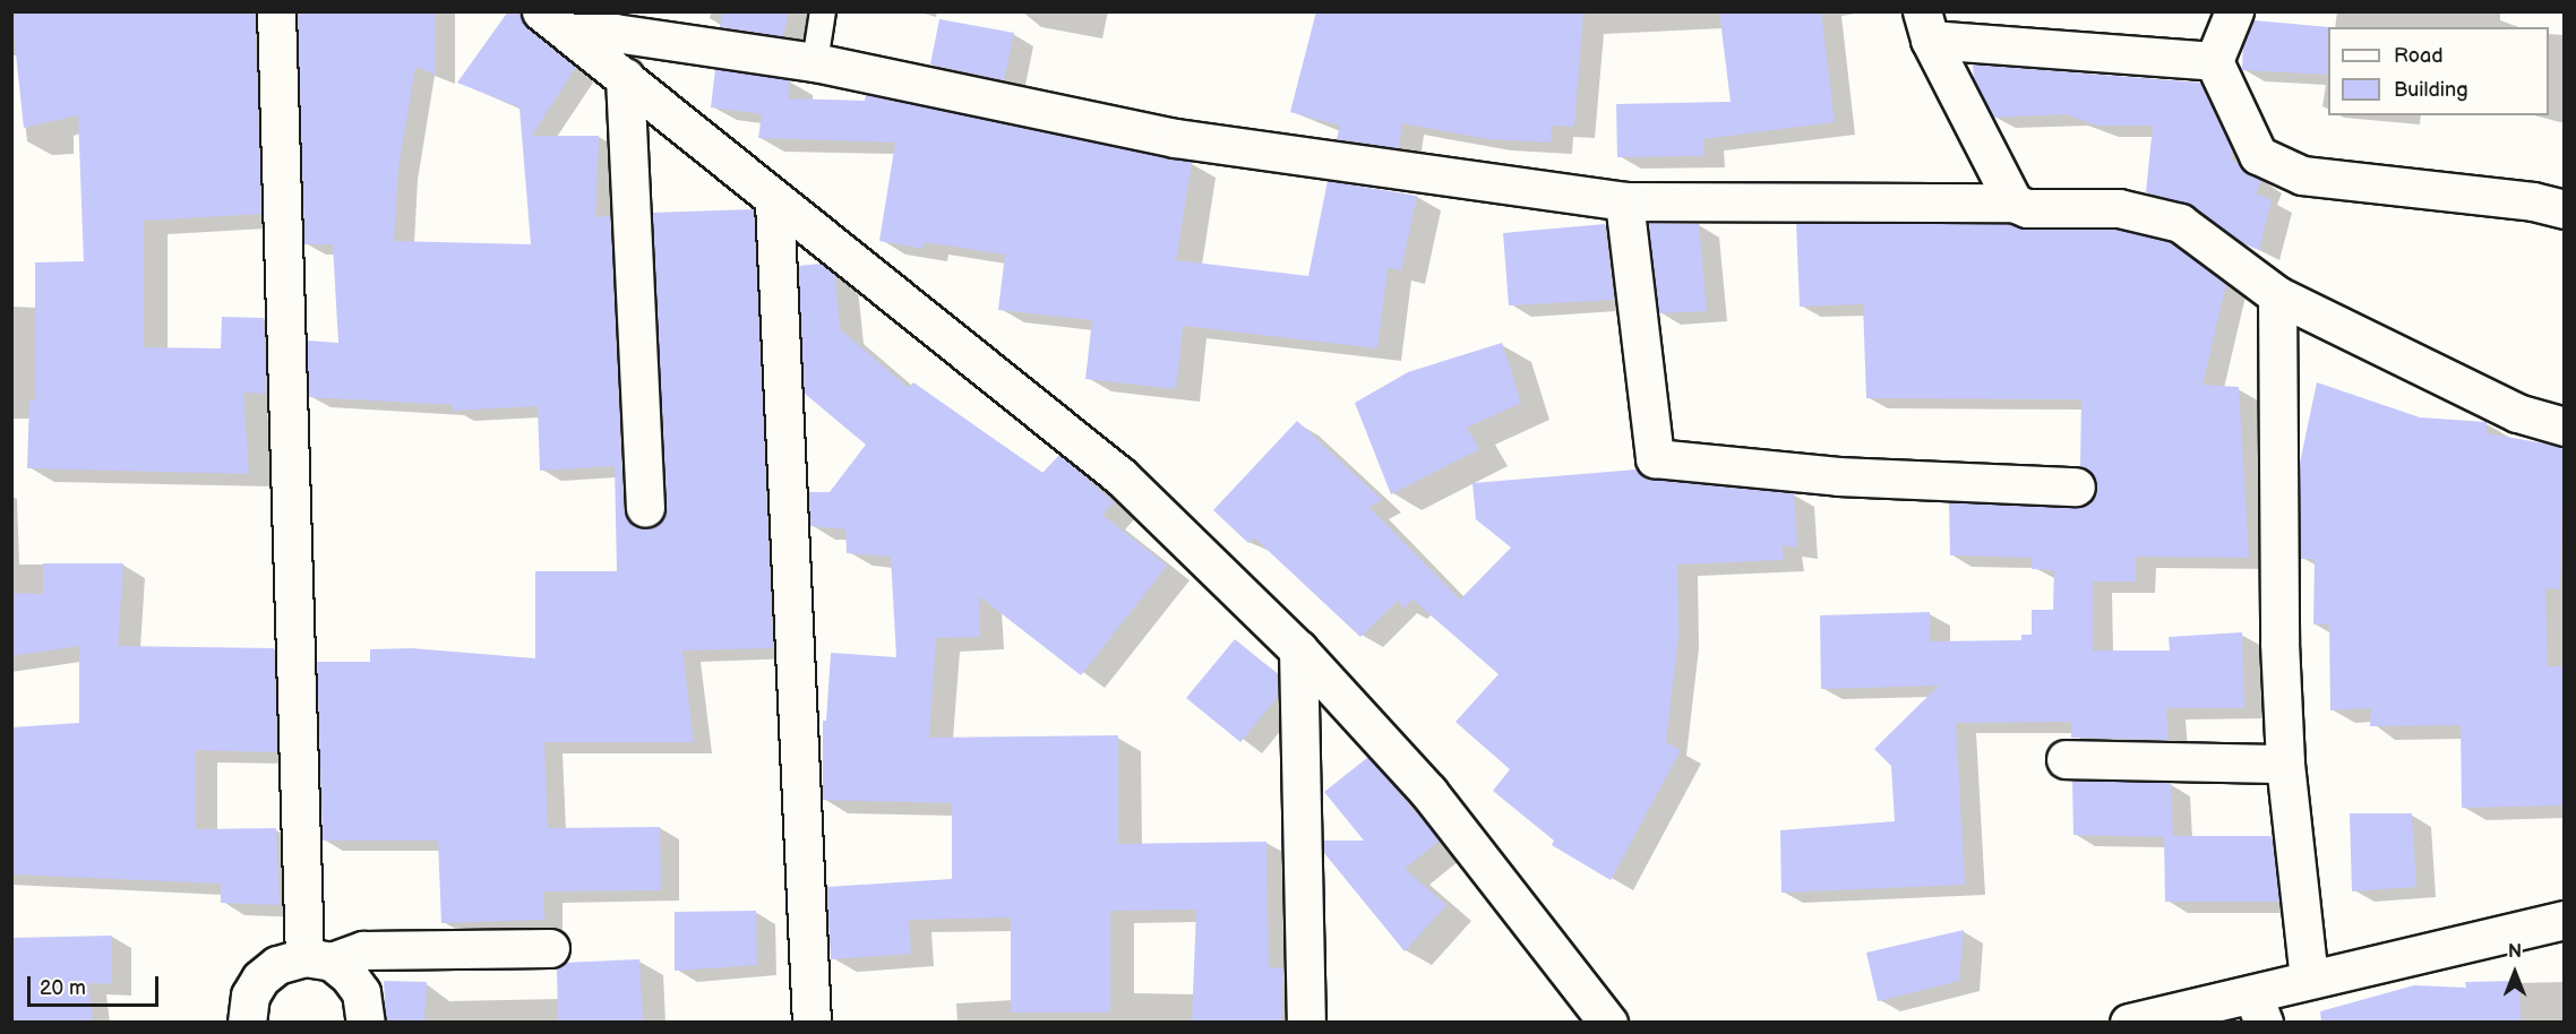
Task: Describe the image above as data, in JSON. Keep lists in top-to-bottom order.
{
  "legend": ["Road", "Building"],
  "scale_bar": "20 m",
  "north": "top"
}
